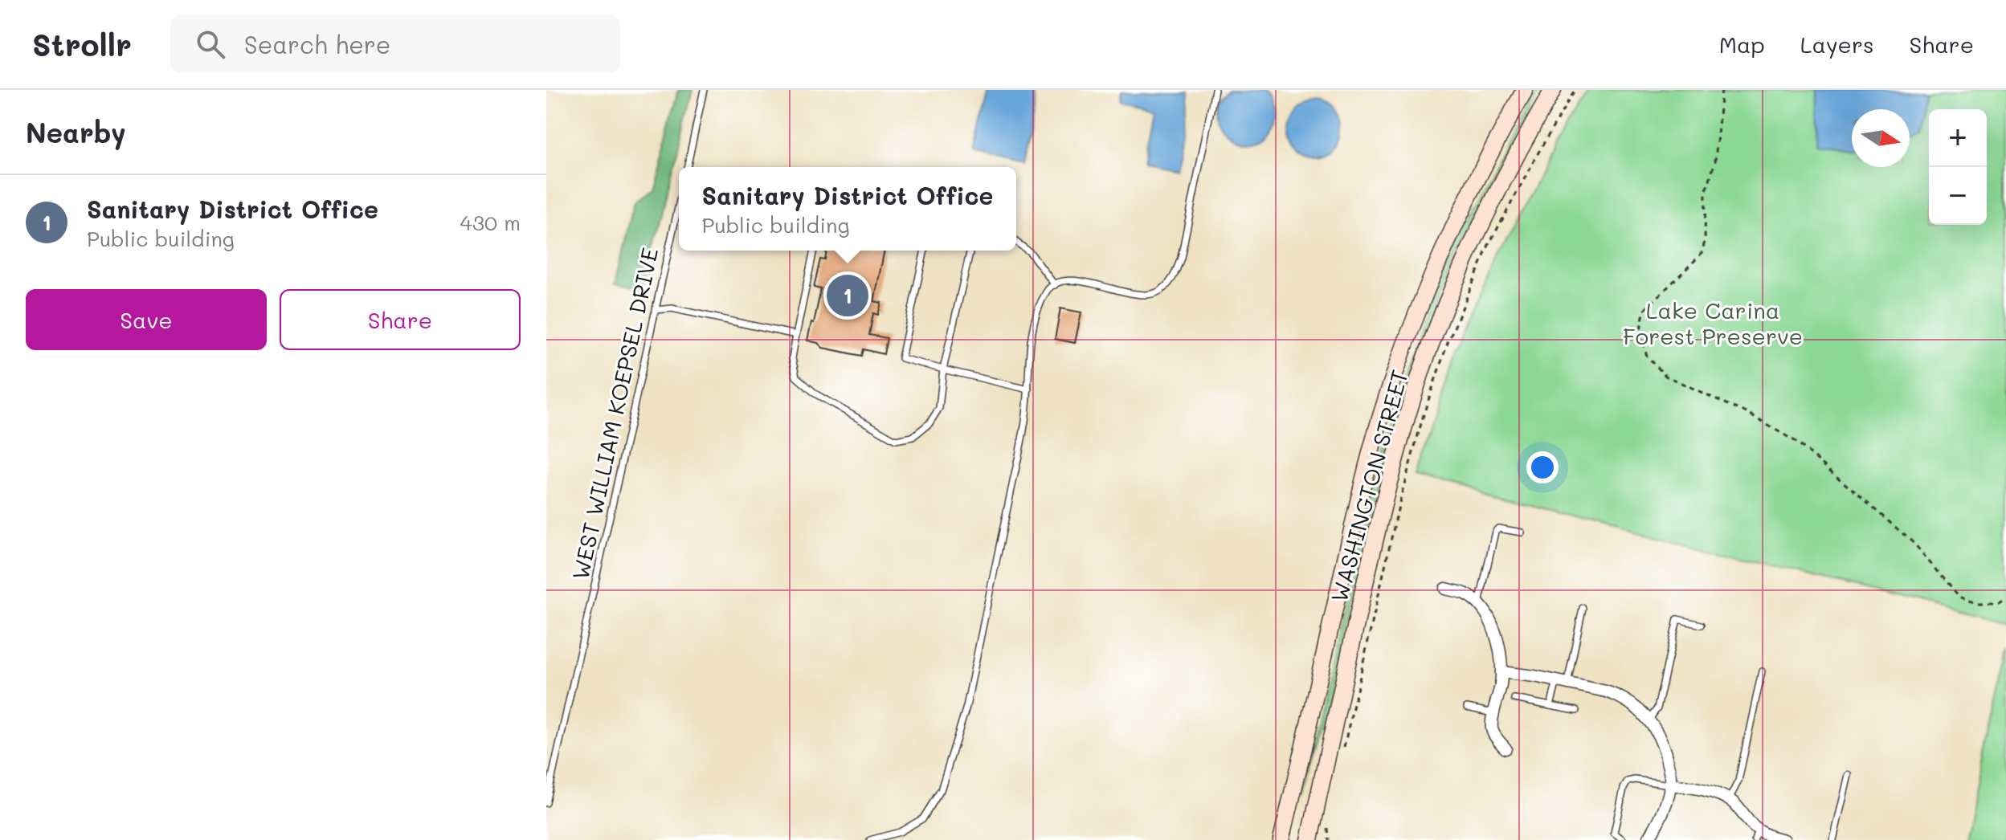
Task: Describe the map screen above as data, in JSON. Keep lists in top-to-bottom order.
{
  "streets": {
    "main road": ["WASHINGTON STREET"],
    "lane": ["WEST WILLIAM KOEPSEL DRIVE"]
  },
  "parks": ["Lake Carina Forest Preserve"],
  "north": "right",
  "page": {
    "header": "Strollr",
    "search": "Search here",
    "nav": ["Map", "Layers", "Share"],
    "heading": "Nearby",
    "map_buttons": ["+", "−"],
    "popup": ["Sanitary District Office", "Public building"],
    "list": [
      {
        "mark": "1",
        "name": "Sanitary District Office",
        "note": "Public building",
        "value": "430 m"
      }
    ],
    "buttons": ["Save", "Share"],
    "pins": "1"
  }
}
